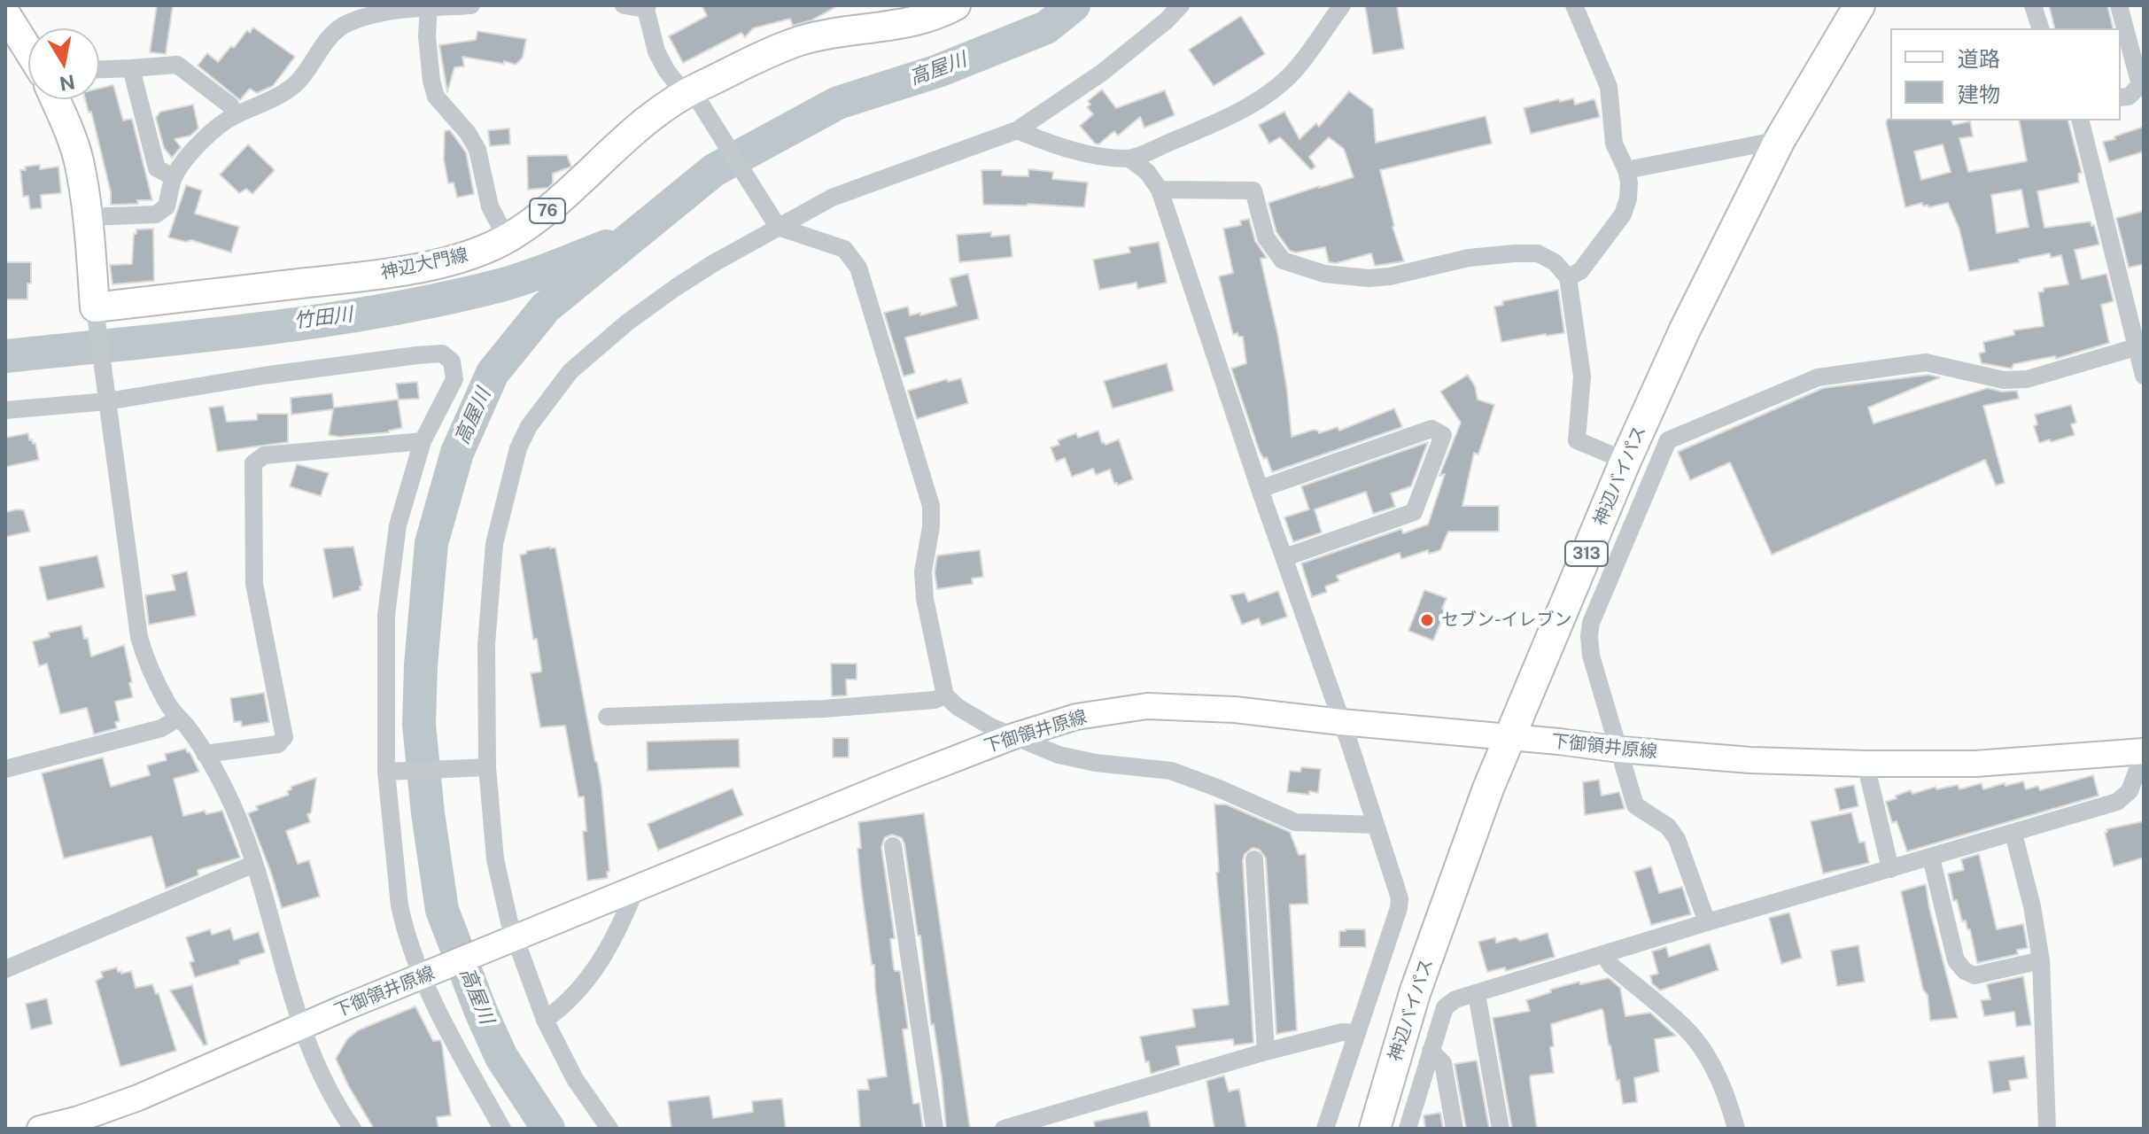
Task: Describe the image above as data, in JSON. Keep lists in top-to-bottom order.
{
  "streets": {
    "highway": ["神辺バイパス", "313"],
    "main road": ["76", "神辺大門線", "下御領井原線"]
  },
  "crossings": [
    ["神辺バイパス", "下御領井原線"]
  ],
  "water": ["高屋川", "竹田川"],
  "places": ["セブン-イレブン"],
  "legend": ["道路", "建物"],
  "north": "bottom"
}
